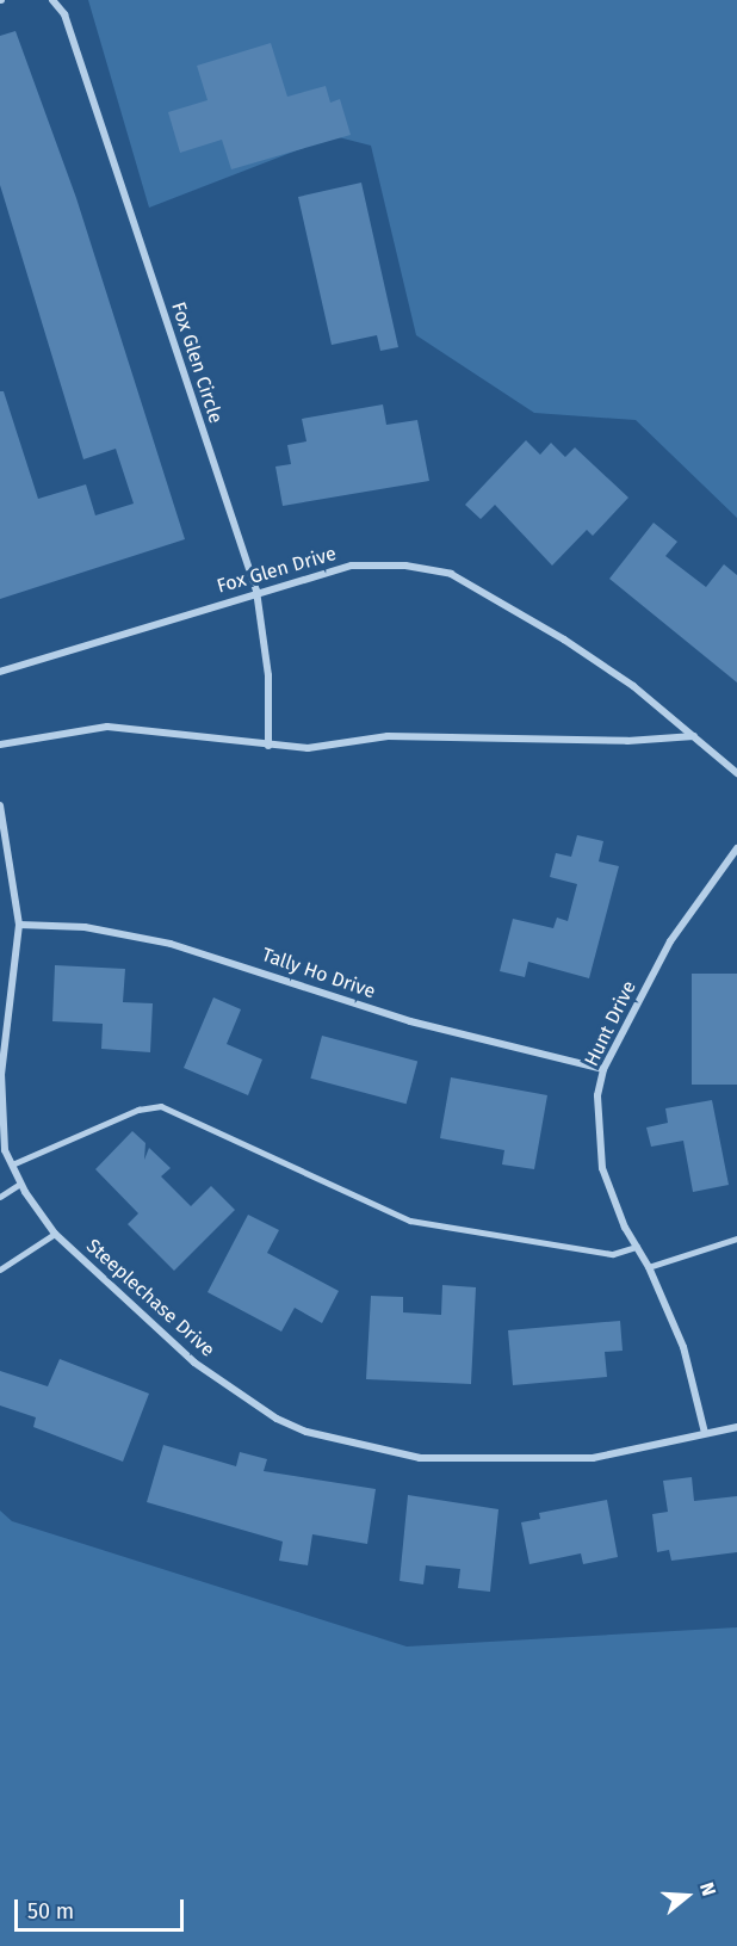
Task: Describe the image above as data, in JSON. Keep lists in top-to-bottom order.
{
  "streets": {
    "street": [
      "Fox Glen Circle",
      "Fox Glen Drive",
      "Tally Ho Drive",
      "Hunt Drive",
      "Steeplechase Drive"
    ]
  },
  "crossings": [
    ["Fox Glen Circle", "Fox Glen Drive"],
    ["Tally Ho Drive", "Hunt Drive"],
    ["Tally Ho Drive", "Steeplechase Drive"],
    ["Hunt Drive", "Steeplechase Drive"]
  ],
  "scale_bar": "50 m",
  "north": "right"
}
